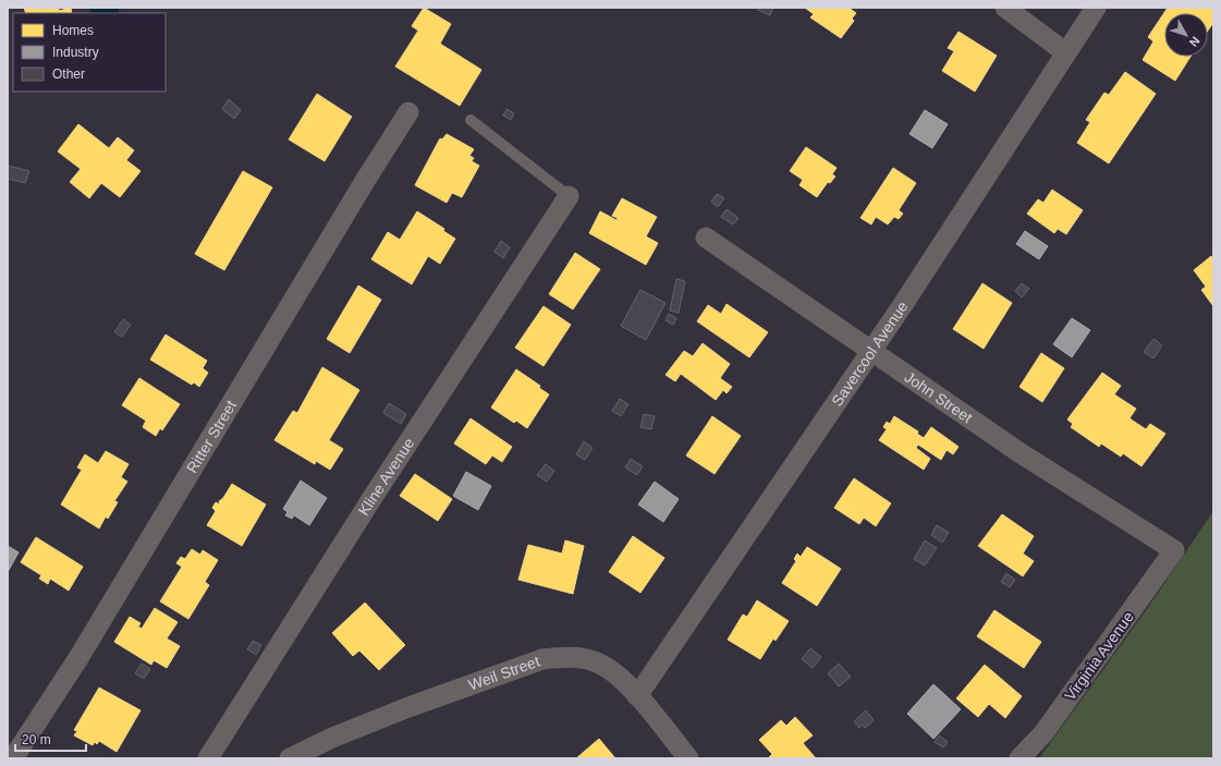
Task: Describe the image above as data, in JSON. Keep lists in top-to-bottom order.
{
  "streets": {
    "street": [
      "Savercool Avenue",
      "John Street",
      "Ritter Street",
      "Kline Avenue",
      "Virginia Avenue",
      "Weil Street"
    ]
  },
  "crossings": [
    ["Savercool Avenue", "John Street"],
    ["Savercool Avenue", "Weil Street"],
    ["John Street", "Virginia Avenue"]
  ],
  "legend": ["Homes", "Industry", "Other"],
  "scale_bar": "20 m",
  "north": "bottom right"
}
